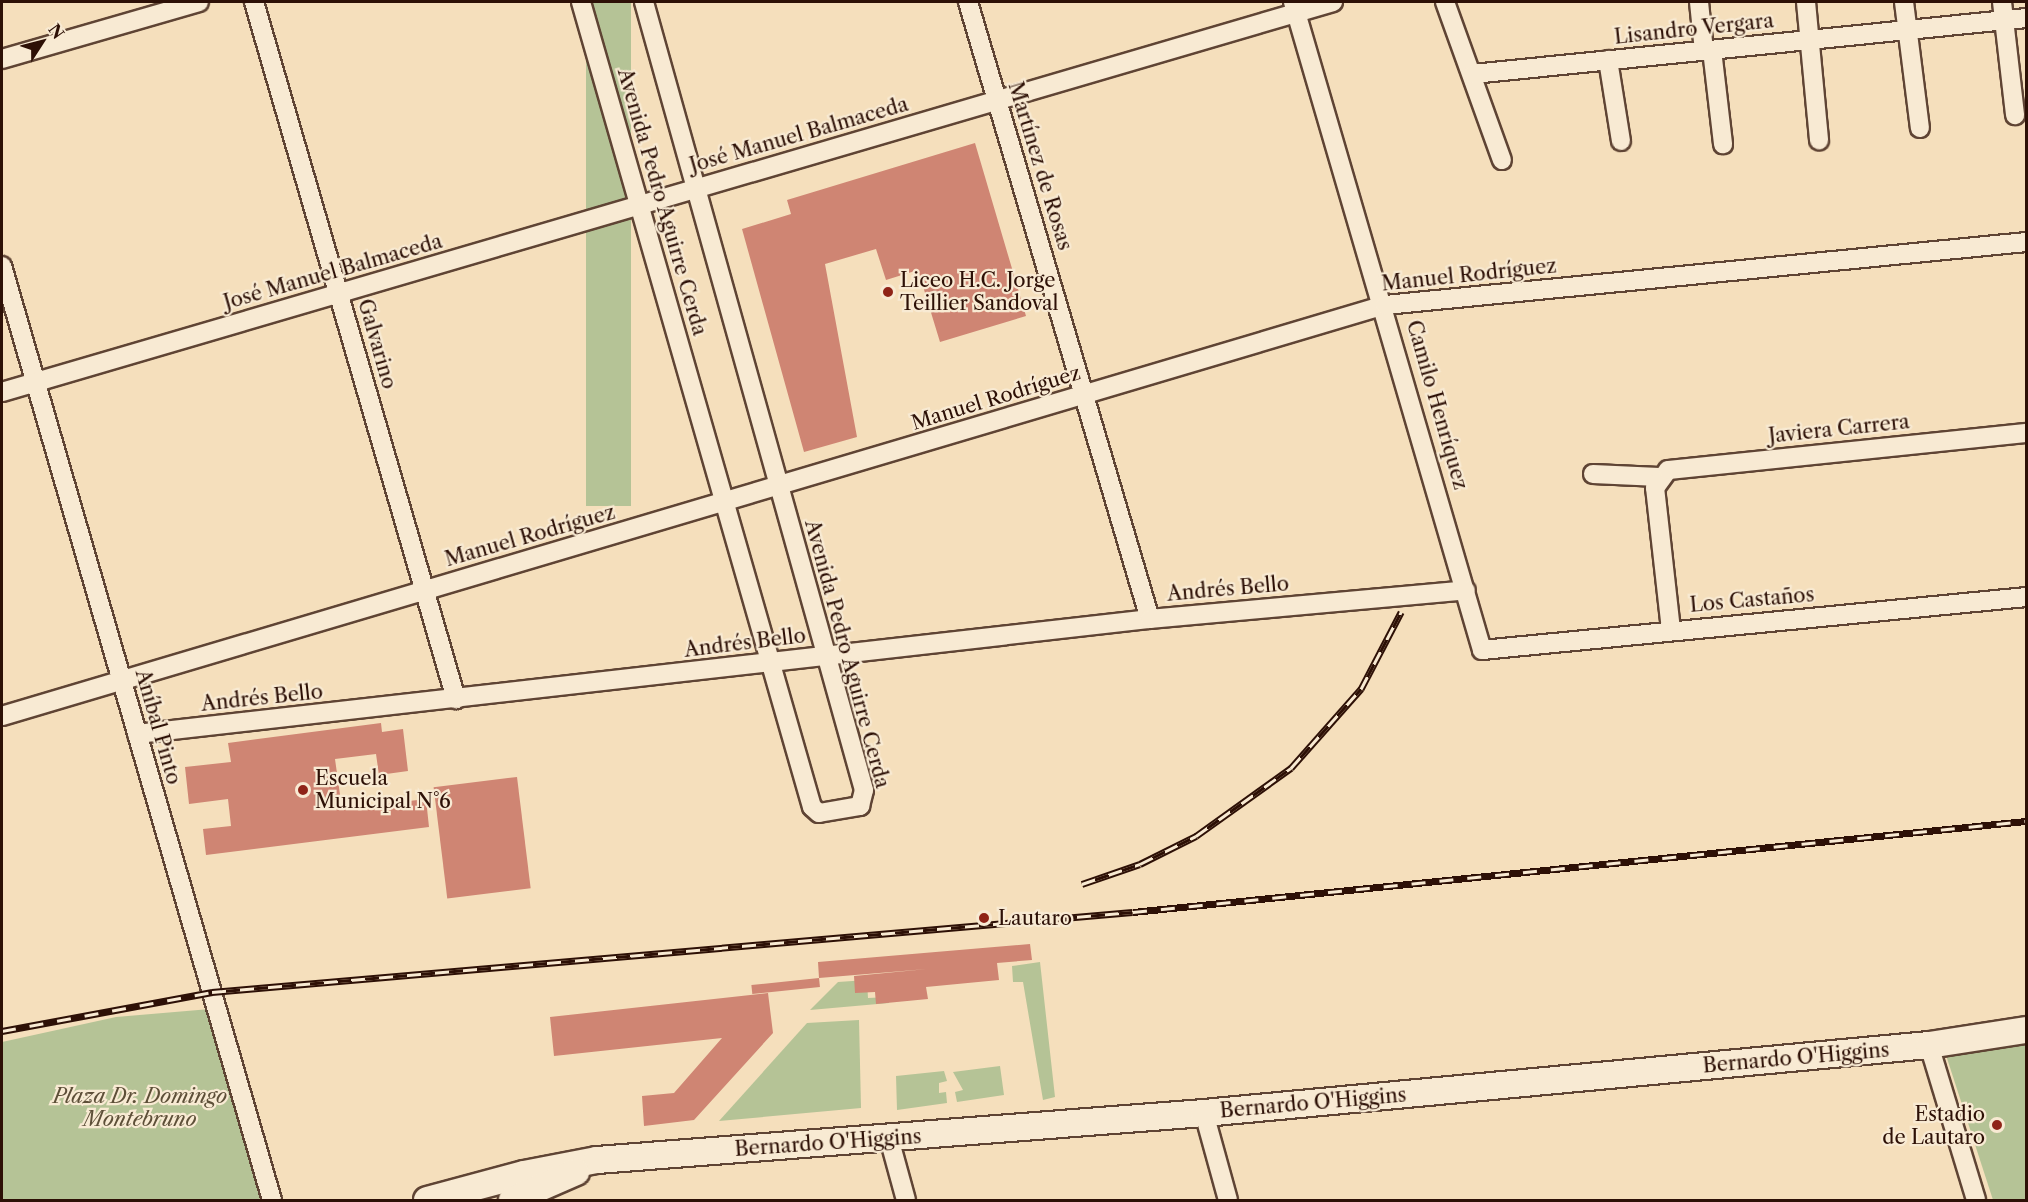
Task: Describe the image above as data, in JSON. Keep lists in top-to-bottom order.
{
  "streets": {
    "main road": ["Bernardo O'Higgins"],
    "street": [
      "Lisandro Vergara",
      "José Manuel Balmaceda",
      "Martínez de Rosas",
      "Avenida Pedro Aguirre Cerda",
      "Manuel Rodríguez",
      "Galvarino",
      "Camilo Henríquez",
      "Javiera Carrera",
      "Andrés Bello",
      "Los Castaños",
      "Aníbal Pinto"
    ]
  },
  "crossings": [
    ["José Manuel Balmaceda", "Martínez de Rosas"],
    ["José Manuel Balmaceda", "Avenida Pedro Aguirre Cerda"],
    ["José Manuel Balmaceda", "Galvarino"],
    ["José Manuel Balmaceda", "Camilo Henríquez"],
    ["José Manuel Balmaceda", "Aníbal Pinto"],
    ["Martínez de Rosas", "Manuel Rodríguez"],
    ["Martínez de Rosas", "Andrés Bello"],
    ["Avenida Pedro Aguirre Cerda", "Manuel Rodríguez"],
    ["Avenida Pedro Aguirre Cerda", "Andrés Bello"],
    ["Manuel Rodríguez", "Galvarino"],
    ["Manuel Rodríguez", "Camilo Henríquez"],
    ["Manuel Rodríguez", "Aníbal Pinto"],
    ["Galvarino", "Andrés Bello"],
    ["Camilo Henríquez", "Andrés Bello"],
    ["Camilo Henríquez", "Los Castaños"],
    ["Andrés Bello", "Aníbal Pinto"]
  ],
  "parks": ["Plaza Dr. Domingo Montebruno"],
  "places": [
    "Liceo H.C. Jorge Teillier Sandoval",
    "Escuela Municipal N°6",
    "Lautaro",
    "Estadio de Lautaro"
  ],
  "north": "top right"
}
